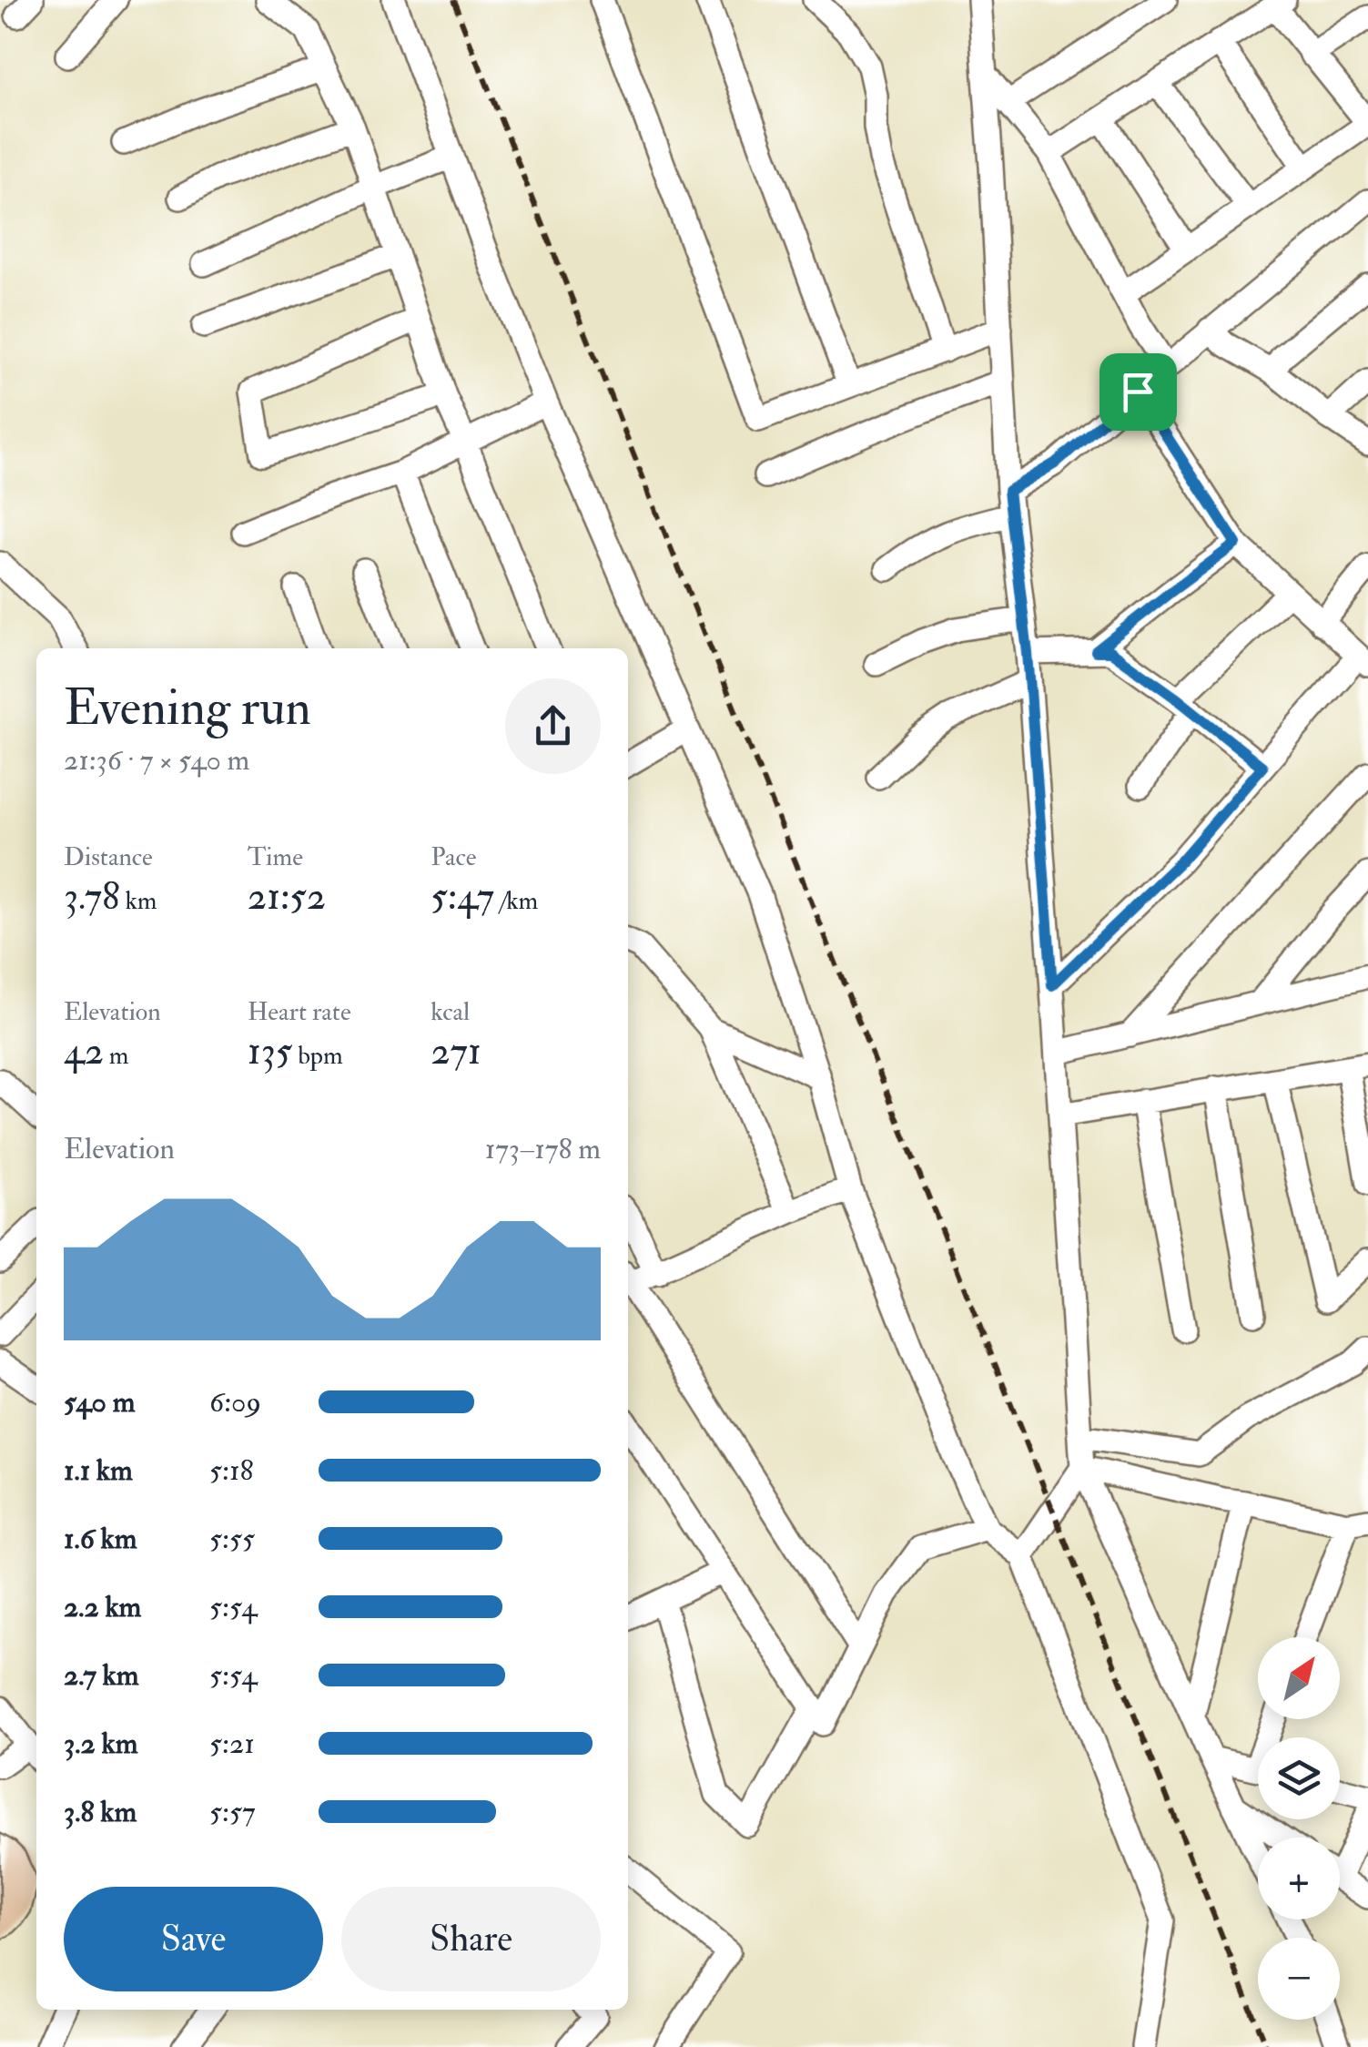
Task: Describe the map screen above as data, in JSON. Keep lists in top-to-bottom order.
{
  "north": "top right",
  "page": {
    "heading": ["Evening run", "21:36 · 7 × 540 m"],
    "stats": [
      ["Distance", "3.78 km"],
      ["Time", "21:52"],
      ["Pace", "5:47 /km"],
      ["Elevation", "42 m"],
      ["Heart rate", "135 bpm"],
      ["kcal", "271"]
    ],
    "chart": ["Elevation", "173–178 m"],
    "list": [
      {
        "name": "540 m",
        "note": "6:09"
      },
      {
        "name": "1.1 km",
        "note": "5:18"
      },
      {
        "name": "1.6 km",
        "note": "5:55"
      },
      {
        "name": "2.2 km",
        "note": "5:54"
      },
      {
        "name": "2.7 km",
        "note": "5:54"
      },
      {
        "name": "3.2 km",
        "note": "5:21"
      },
      {
        "name": "3.8 km",
        "note": "5:57"
      }
    ],
    "map_buttons": ["+", "−"],
    "buttons": ["Save", "Share"]
  }
}
